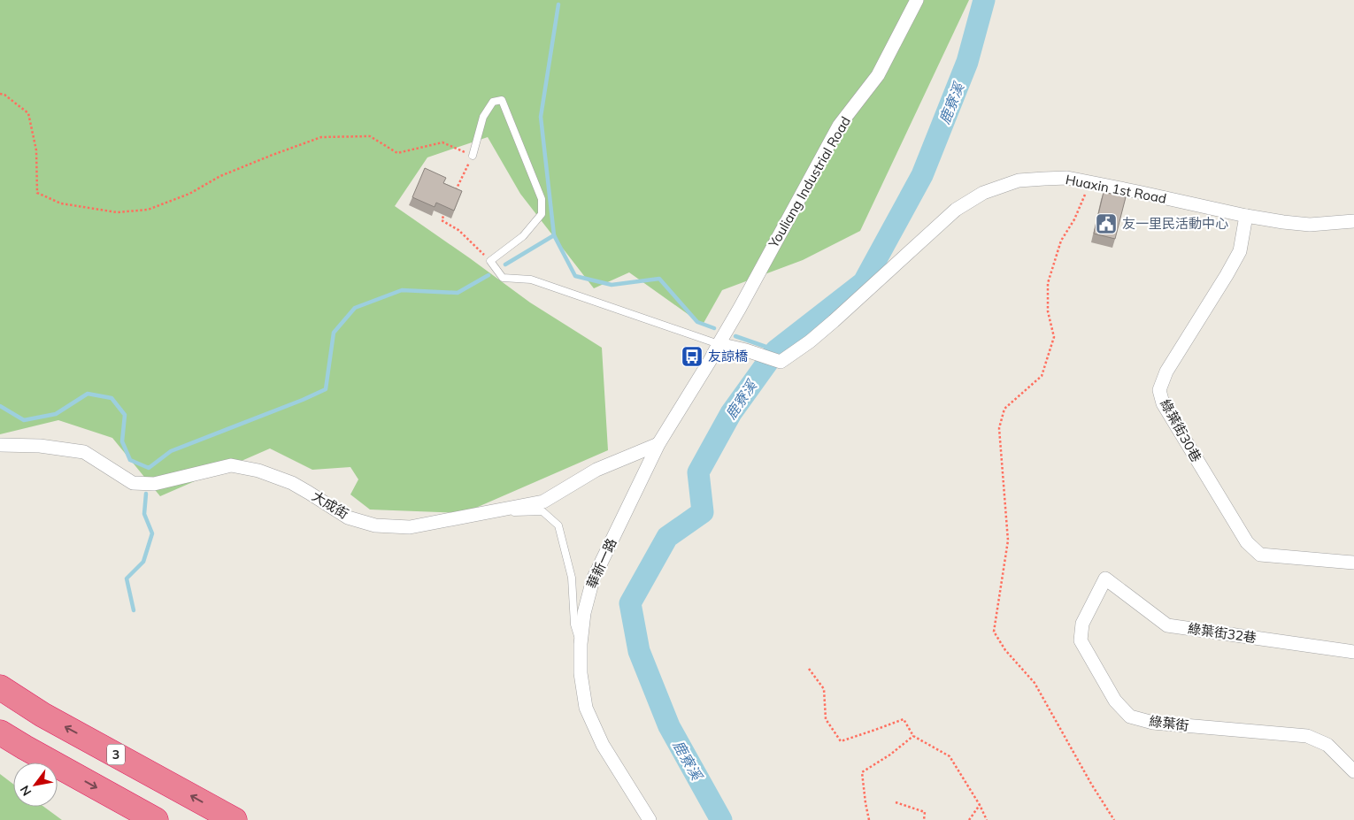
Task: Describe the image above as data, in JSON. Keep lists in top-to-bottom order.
{
  "streets": {
    "highway": ["3"],
    "street": [
      "Youliang Industrial Road",
      "Huaxin 1st Road",
      "綠葉街30巷",
      "大成街",
      "華新一路",
      "綠葉街32巷",
      "綠葉街"
    ]
  },
  "crossings": [
    ["Youliang Industrial Road", "Huaxin 1st Road"],
    ["Youliang Industrial Road", "華新一路"],
    ["Huaxin 1st Road", "綠葉街30巷"],
    ["Huaxin 1st Road", "華新一路"],
    ["大成街", "華新一路"],
    ["綠葉街32巷", "綠葉街"]
  ],
  "water": ["鹿寮溪"],
  "places": {
    "public building": ["友一里民活動中心"],
    "bus stop": ["友諒橋"]
  },
  "north": "bottom left"
}
